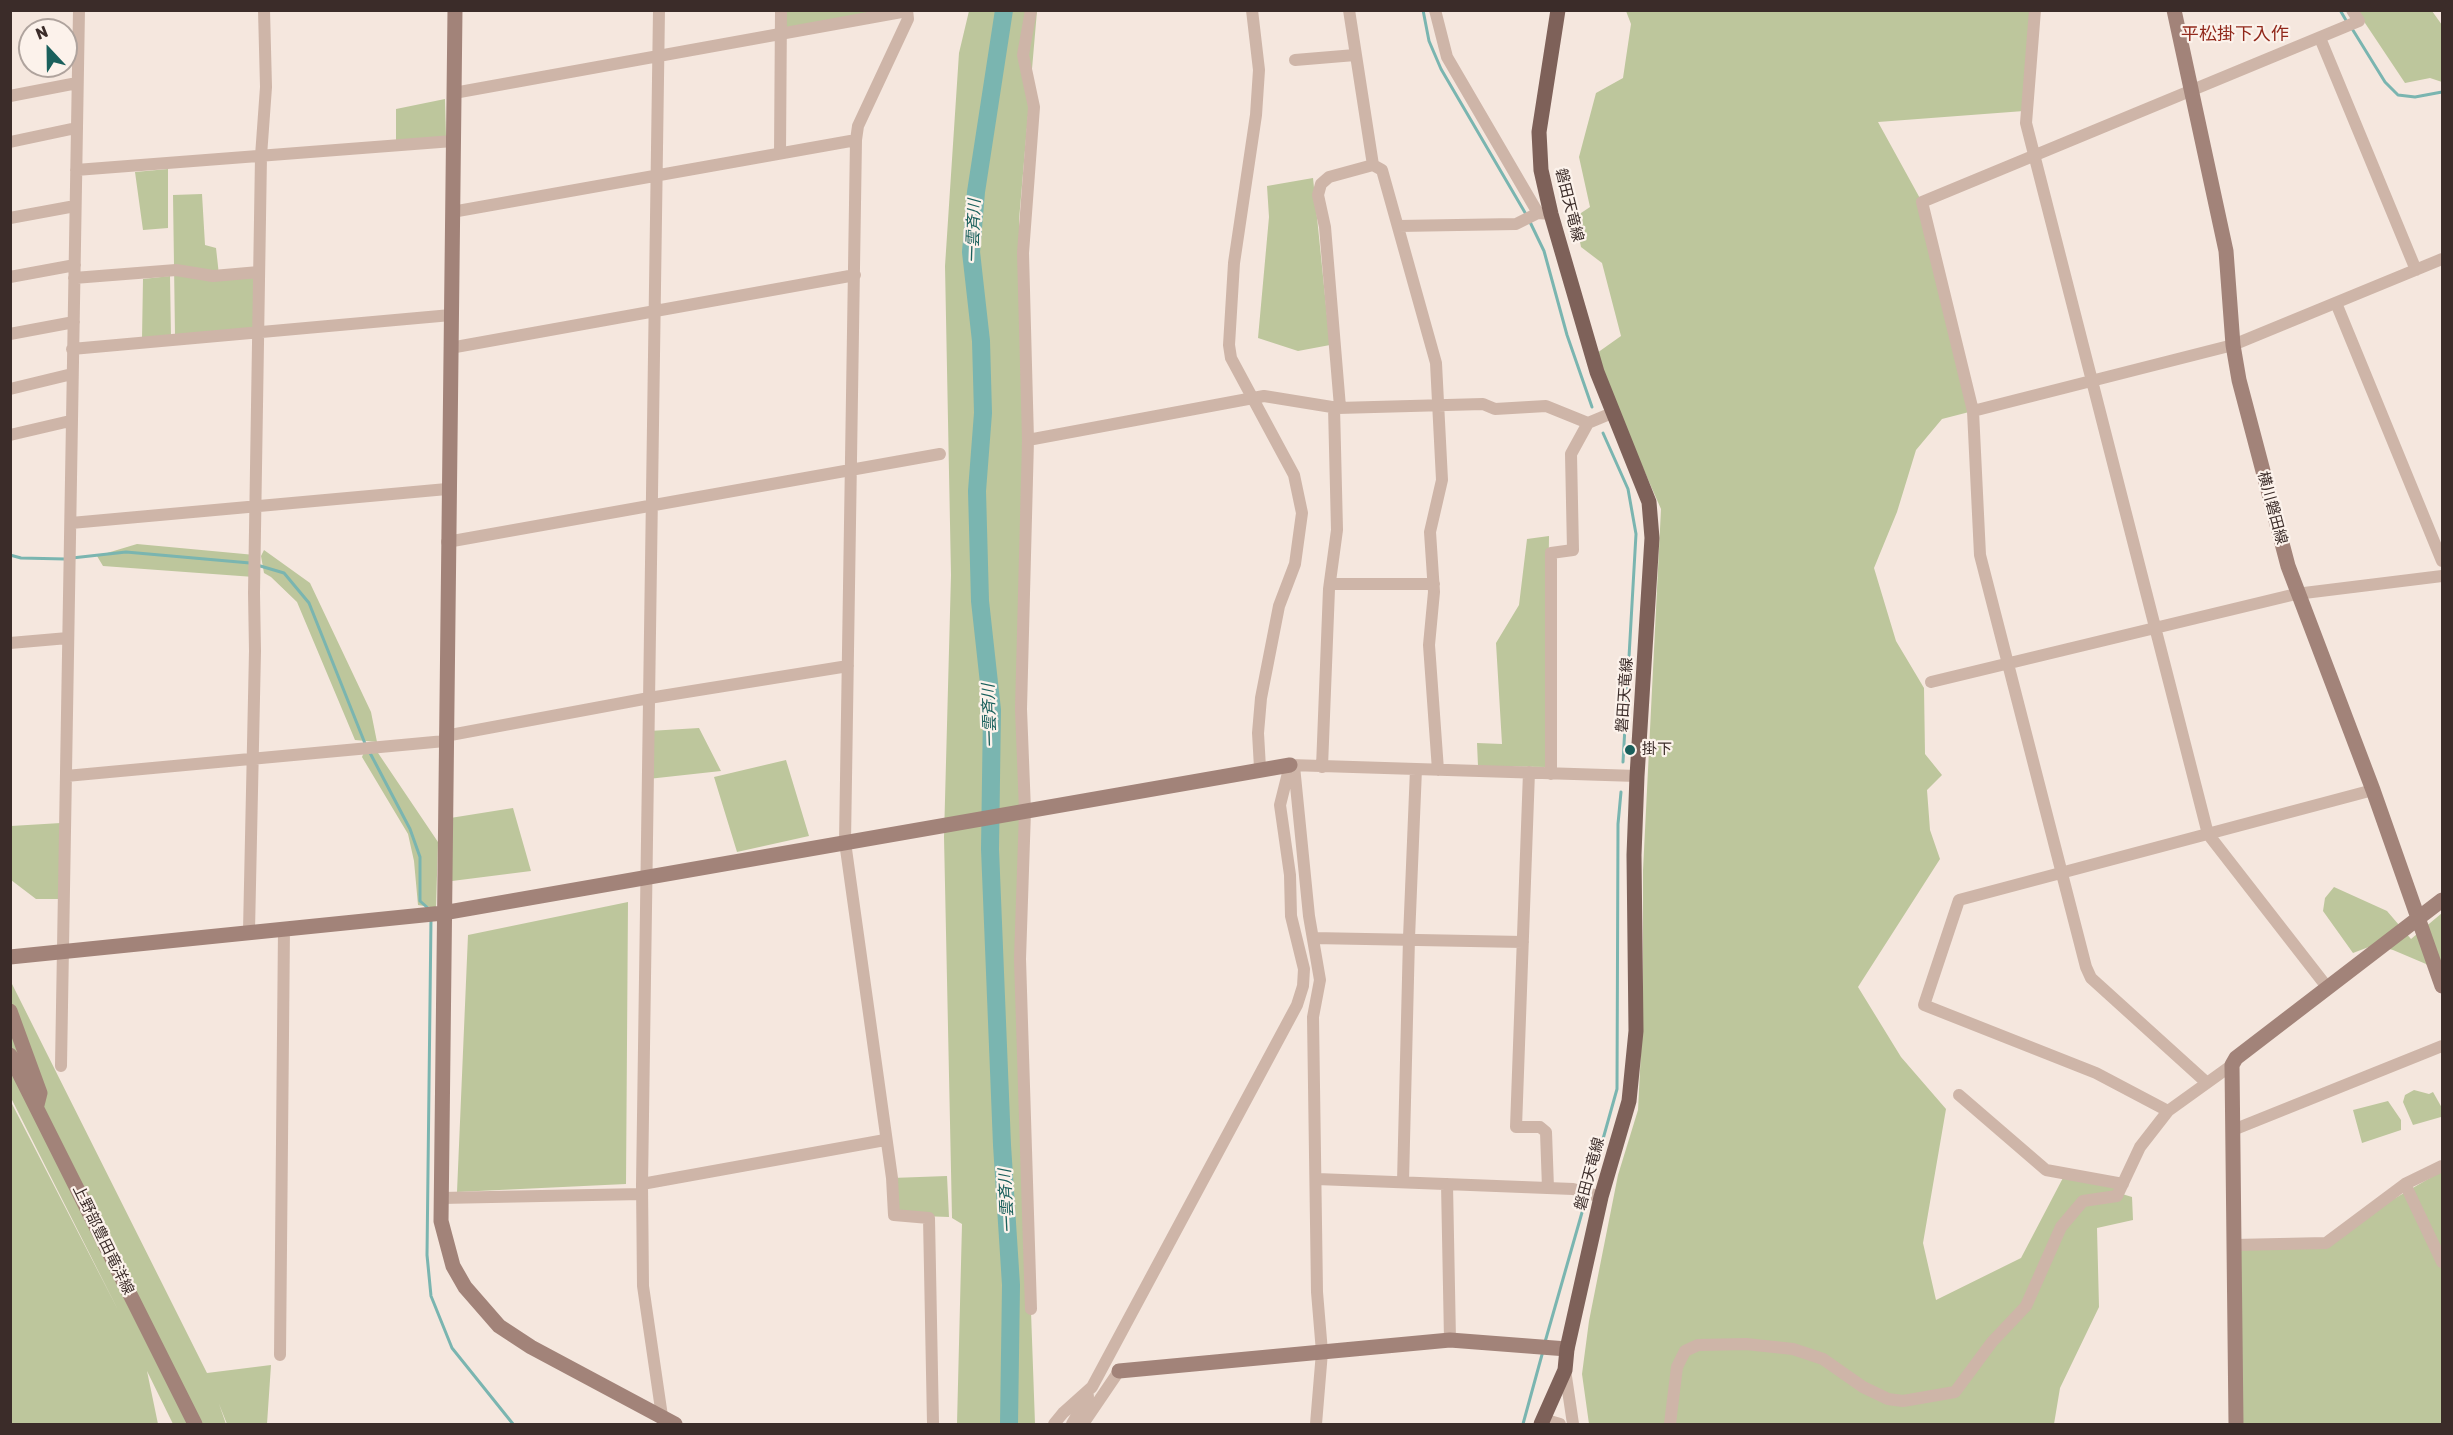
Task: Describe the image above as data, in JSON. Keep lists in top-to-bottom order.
{
  "streets": {
    "main road": ["磐田天竜線"],
    "street": ["横川磐田線", "上野部豊田竜洋線"]
  },
  "districts": ["平松掛下入作"],
  "water": ["一雲斉川"],
  "places": ["掛下"],
  "north": "top"
}
